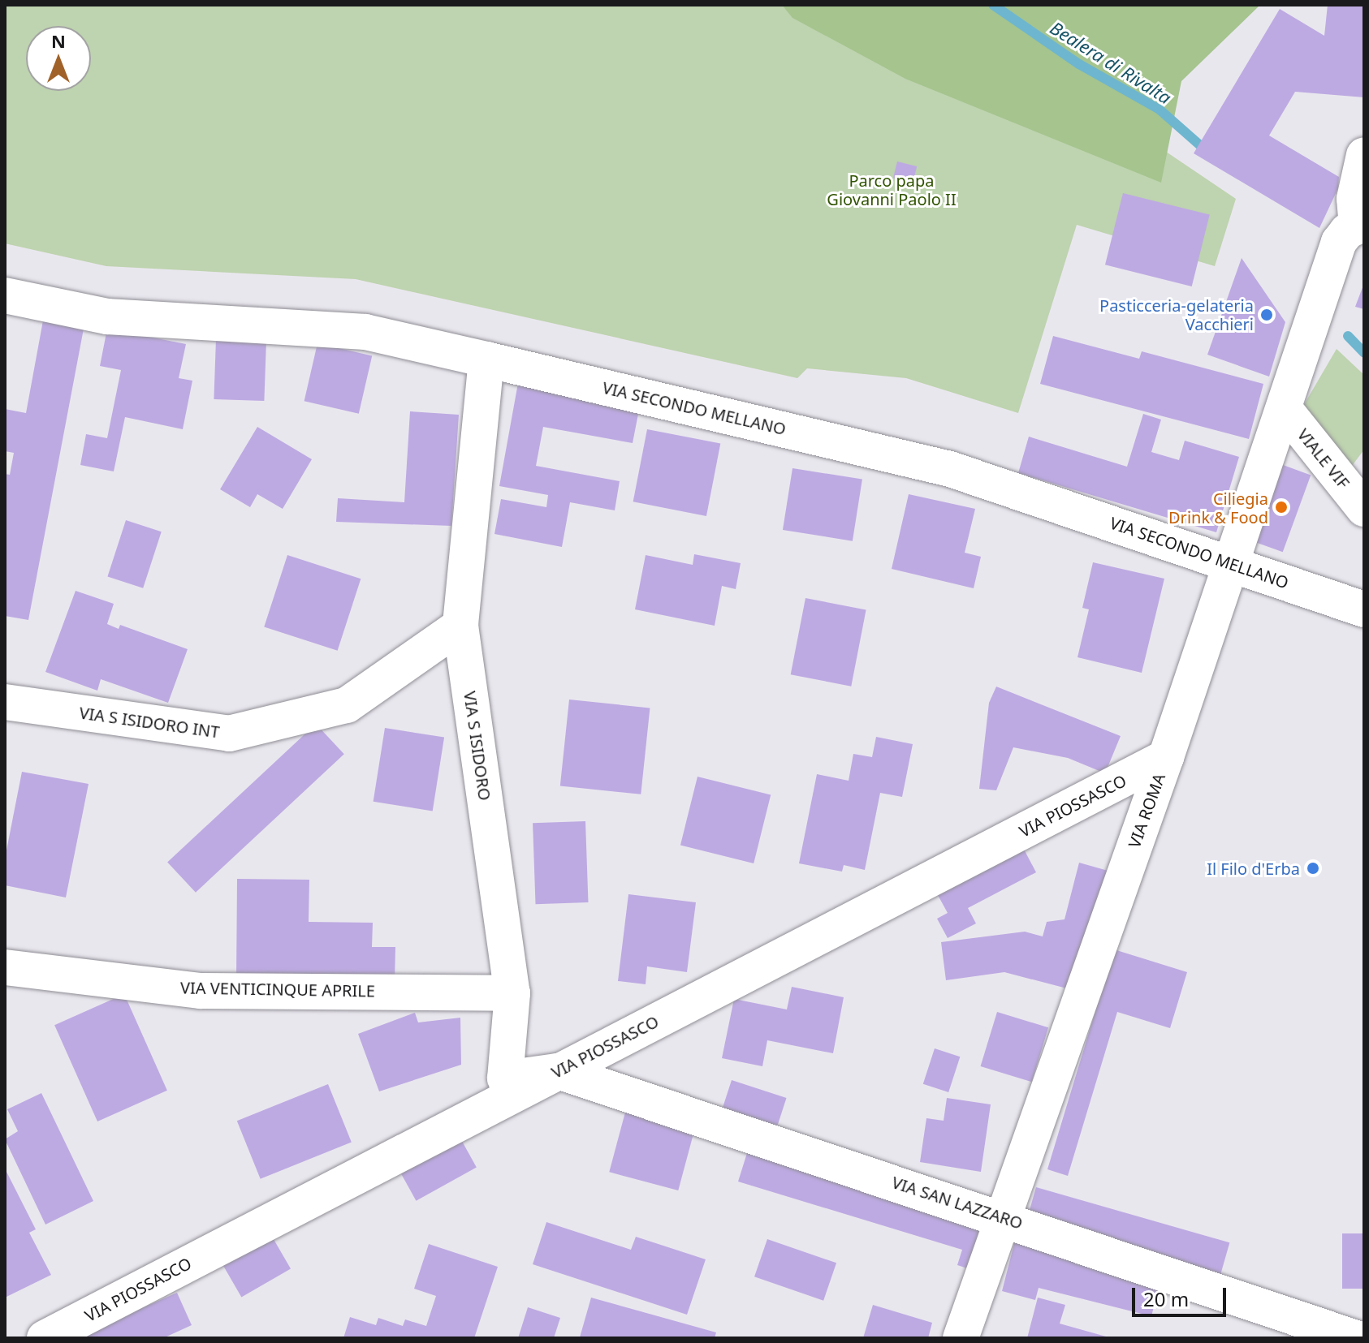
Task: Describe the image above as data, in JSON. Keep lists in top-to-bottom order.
{
  "streets": {
    "street": [
      "VIA SECONDO MELLANO",
      "VIALE VIF",
      "VIA S ISIDORO INT",
      "VIA S ISIDORO",
      "VIA PIOSSASCO",
      "VIA ROMA",
      "VIA VENTICINQUE APRILE",
      "VIA SAN LAZZARO"
    ]
  },
  "crossings": [
    ["VIA SECONDO MELLANO", "VIA S ISIDORO"],
    ["VIA SECONDO MELLANO", "VIA ROMA"],
    ["VIALE VIF", "VIA ROMA"],
    ["VIA S ISIDORO INT", "VIA S ISIDORO"],
    ["VIA S ISIDORO", "VIA PIOSSASCO"],
    ["VIA S ISIDORO", "VIA VENTICINQUE APRILE"],
    ["VIA S ISIDORO", "VIA SAN LAZZARO"],
    ["VIA PIOSSASCO", "VIA ROMA"],
    ["VIA PIOSSASCO", "VIA SAN LAZZARO"],
    ["VIA ROMA", "VIA SAN LAZZARO"]
  ],
  "water": ["Bealera di Rivalta"],
  "parks": ["Parco papa Giovanni Paolo II"],
  "places": ["Pasticceria-gelateria Vacchieri", "Ciliegia Drink & Food", "Il Filo d'Erba"],
  "scale_bar": "20 m",
  "north": "top"
}
